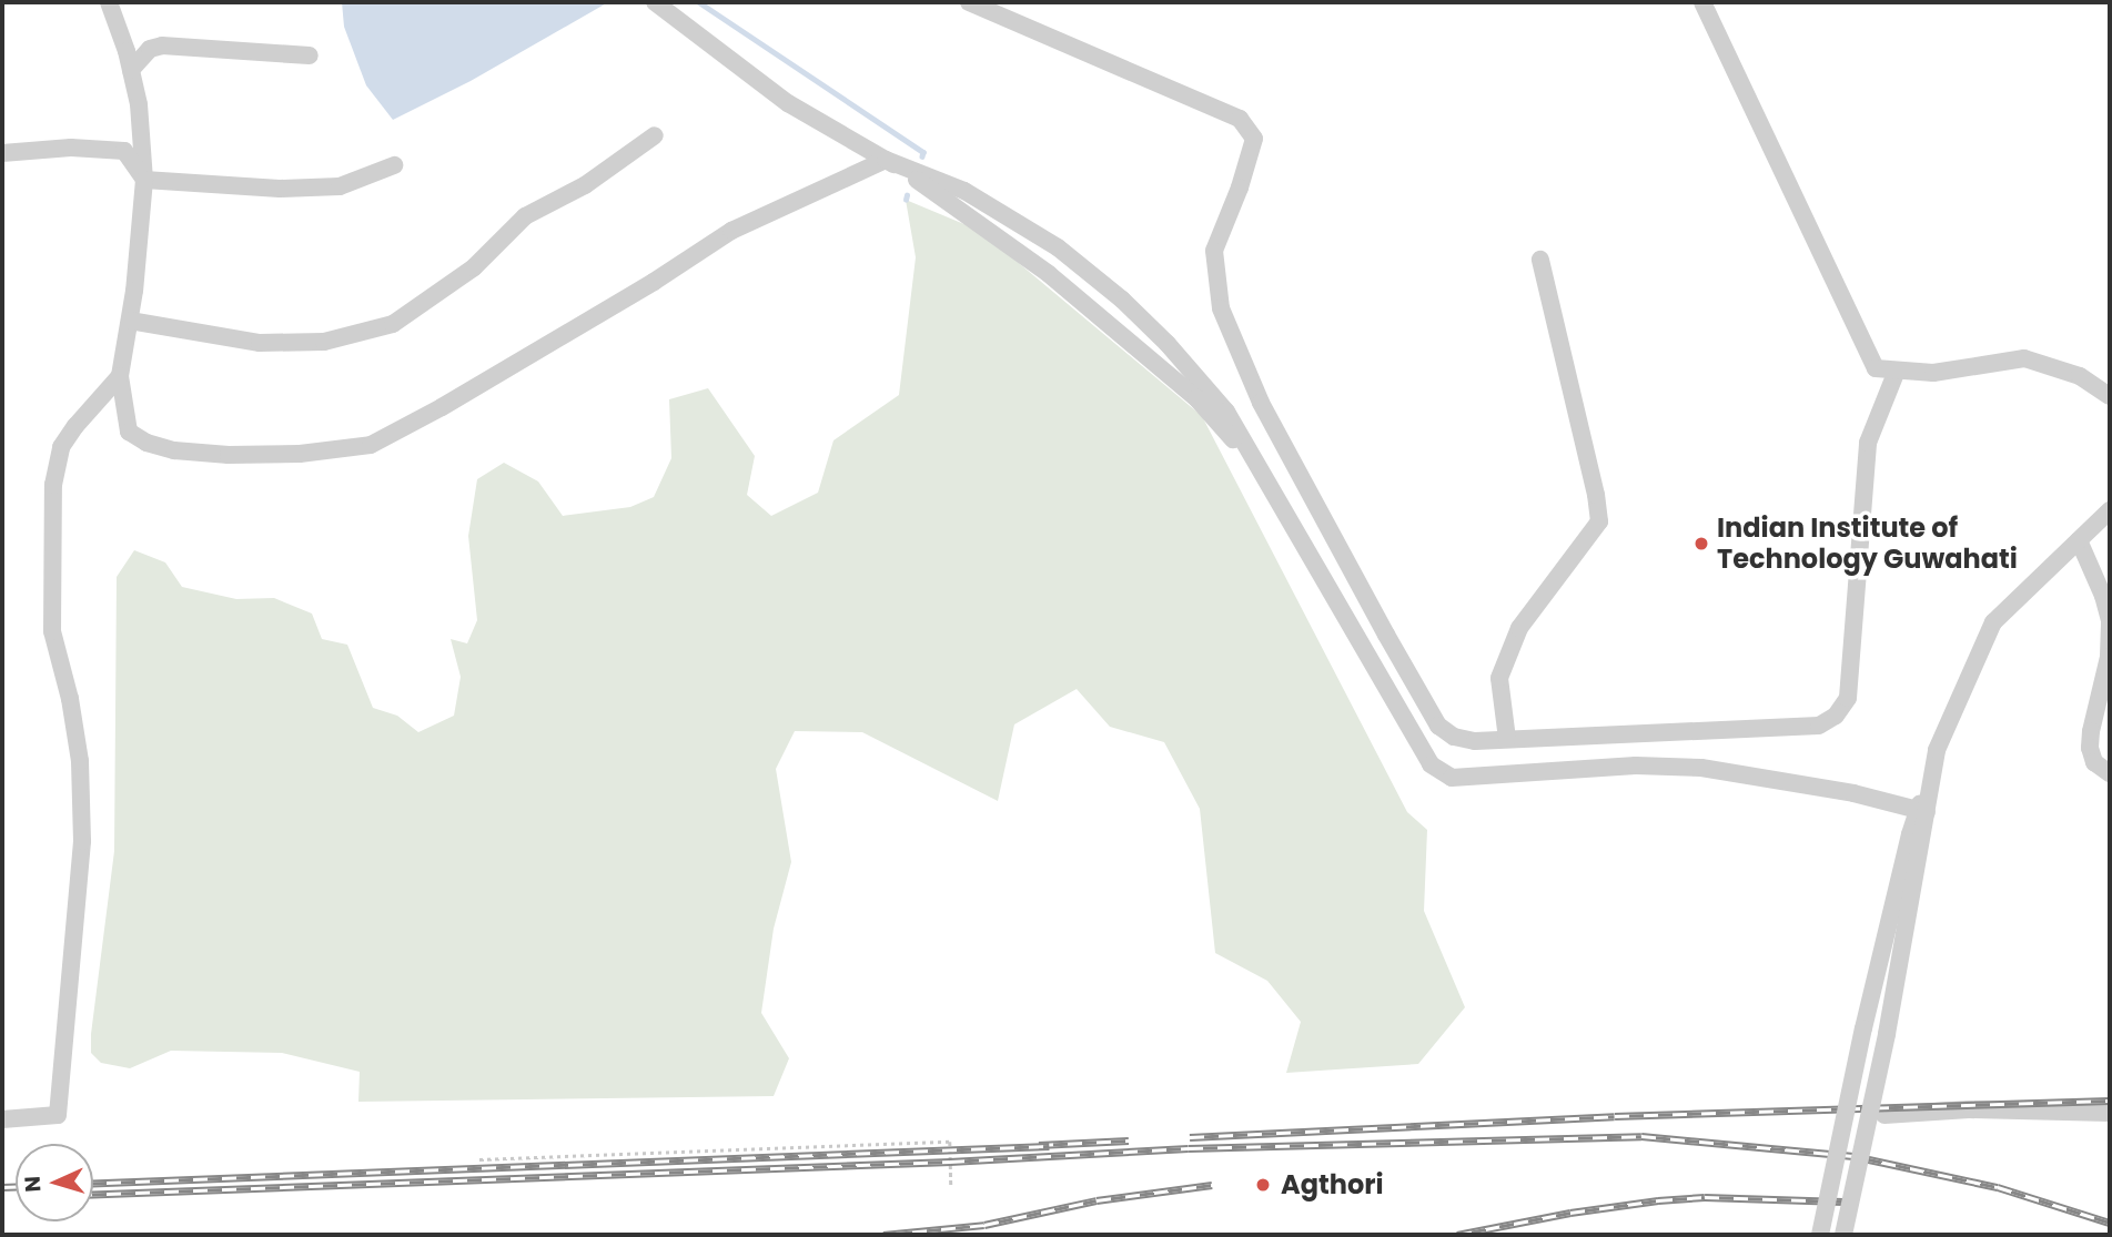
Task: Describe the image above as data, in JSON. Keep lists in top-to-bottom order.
{
  "places": ["Indian Institute of Technology Guwahati", "Agthori"],
  "north": "left"
}
